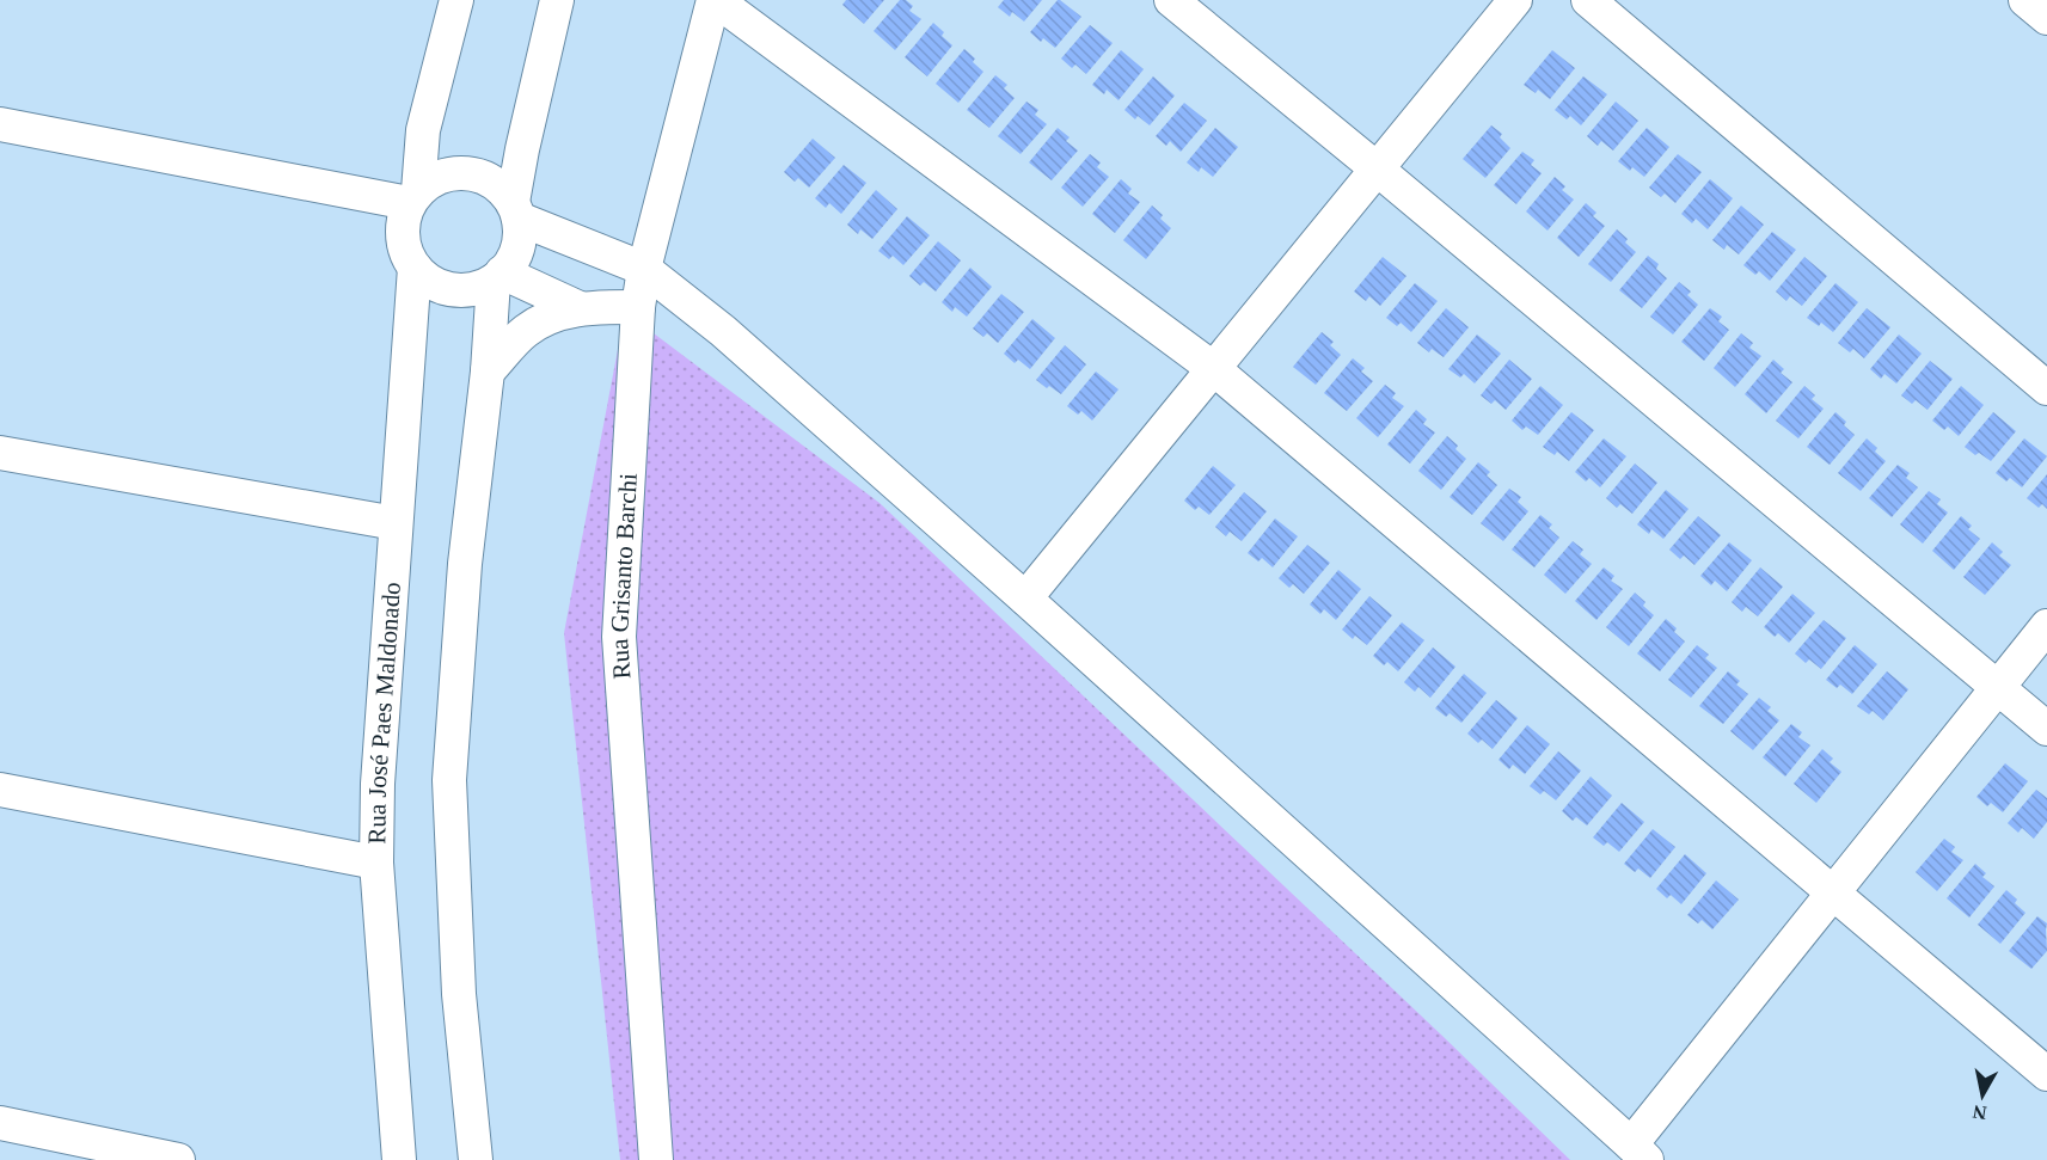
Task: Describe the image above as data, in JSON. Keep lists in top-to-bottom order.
{
  "streets": {
    "street": ["Rua Grisanto Barchi", "Rua José Paes Maldonado"]
  },
  "north": "bottom"
}
